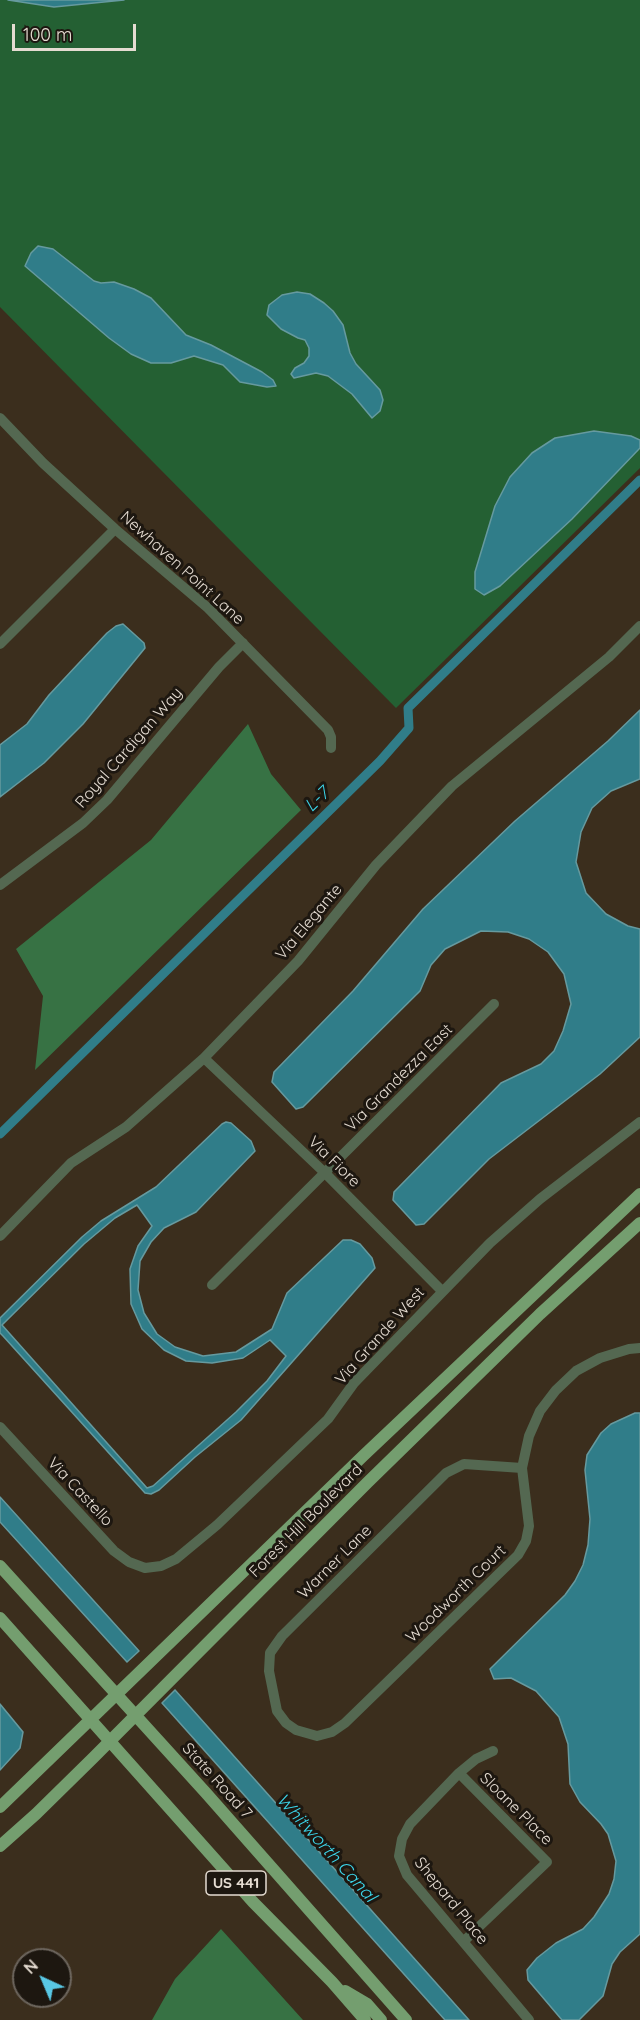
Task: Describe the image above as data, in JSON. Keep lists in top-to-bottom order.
{
  "streets": {
    "main road": ["Forest Hill Boulevard", "State Road 7", "US 441"],
    "street": [
      "Newhaven Point Lane",
      "Royal Cardigan Way",
      "Via Elegante",
      "Via Grandezza East",
      "Via Fiore",
      "Via Grande West",
      "Via Castello",
      "Warner Lane",
      "Woodworth Court",
      "Sloane Place",
      "Shepard Place"
    ]
  },
  "crossings": [
    ["Newhaven Point Lane", "Royal Cardigan Way"],
    ["Via Elegante", "Via Fiore"],
    ["Via Grandezza East", "Via Fiore"],
    ["Via Fiore", "Via Grande West"],
    ["Via Grande West", "Via Castello"],
    ["Forest Hill Boulevard", "State Road 7"],
    ["Forest Hill Boulevard", "US 441"],
    ["Warner Lane", "Woodworth Court"],
    ["Sloane Place", "Shepard Place"]
  ],
  "water": ["L-7", "Whitworth Canal"],
  "scale_bar": "100 m",
  "north": "top left"
}
